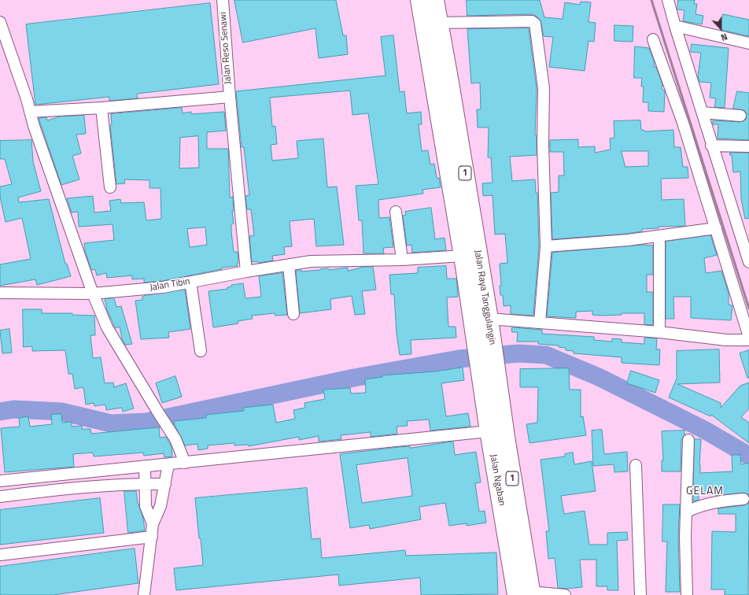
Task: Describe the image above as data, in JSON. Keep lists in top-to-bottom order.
{
  "streets": {
    "highway": ["1", "Jalan Raya Tanggulangin", "Jalan Ngaban"],
    "street": ["Jalan Reso Senawi", "Jalan Tibin"]
  },
  "crossings": [
    ["Jalan Reso Senawi", "Jalan Tibin"],
    ["Jalan Tibin", "Jalan Raya Tanggulangin"],
    ["Jalan Raya Tanggulangin", "Jalan Ngaban"]
  ],
  "districts": ["GELAM"],
  "north": "bottom"
}
